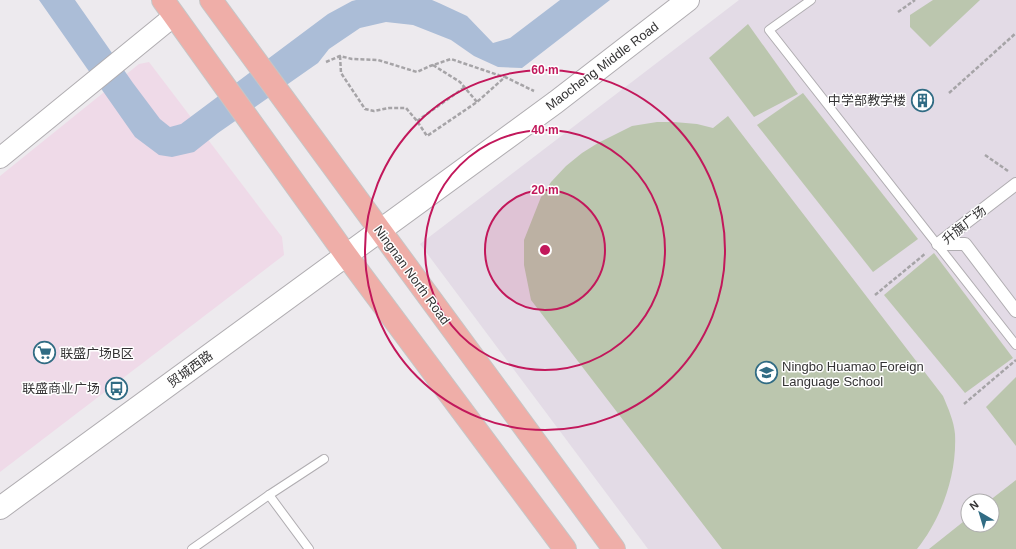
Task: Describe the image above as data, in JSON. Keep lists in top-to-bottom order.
{
  "streets": {
    "main road": ["Maocheng Middle Road", "Ningnan North Road", "贸城西路"],
    "street": ["升旗广场"]
  },
  "crossings": [
    ["Maocheng Middle Road", "Ningnan North Road"],
    ["Maocheng Middle Road", "贸城西路"],
    ["Ningnan North Road", "贸城西路"]
  ],
  "places": {
    "building": ["中学部教学楼"],
    "supermarket": ["联盛广场B区"],
    "school or university": ["Ningbo Huamao Foreign Language School"],
    "bus stop": ["联盛商业广场"]
  },
  "north": "top left",
  "rings": ["60 m", "40 m", "20 m"]
}
